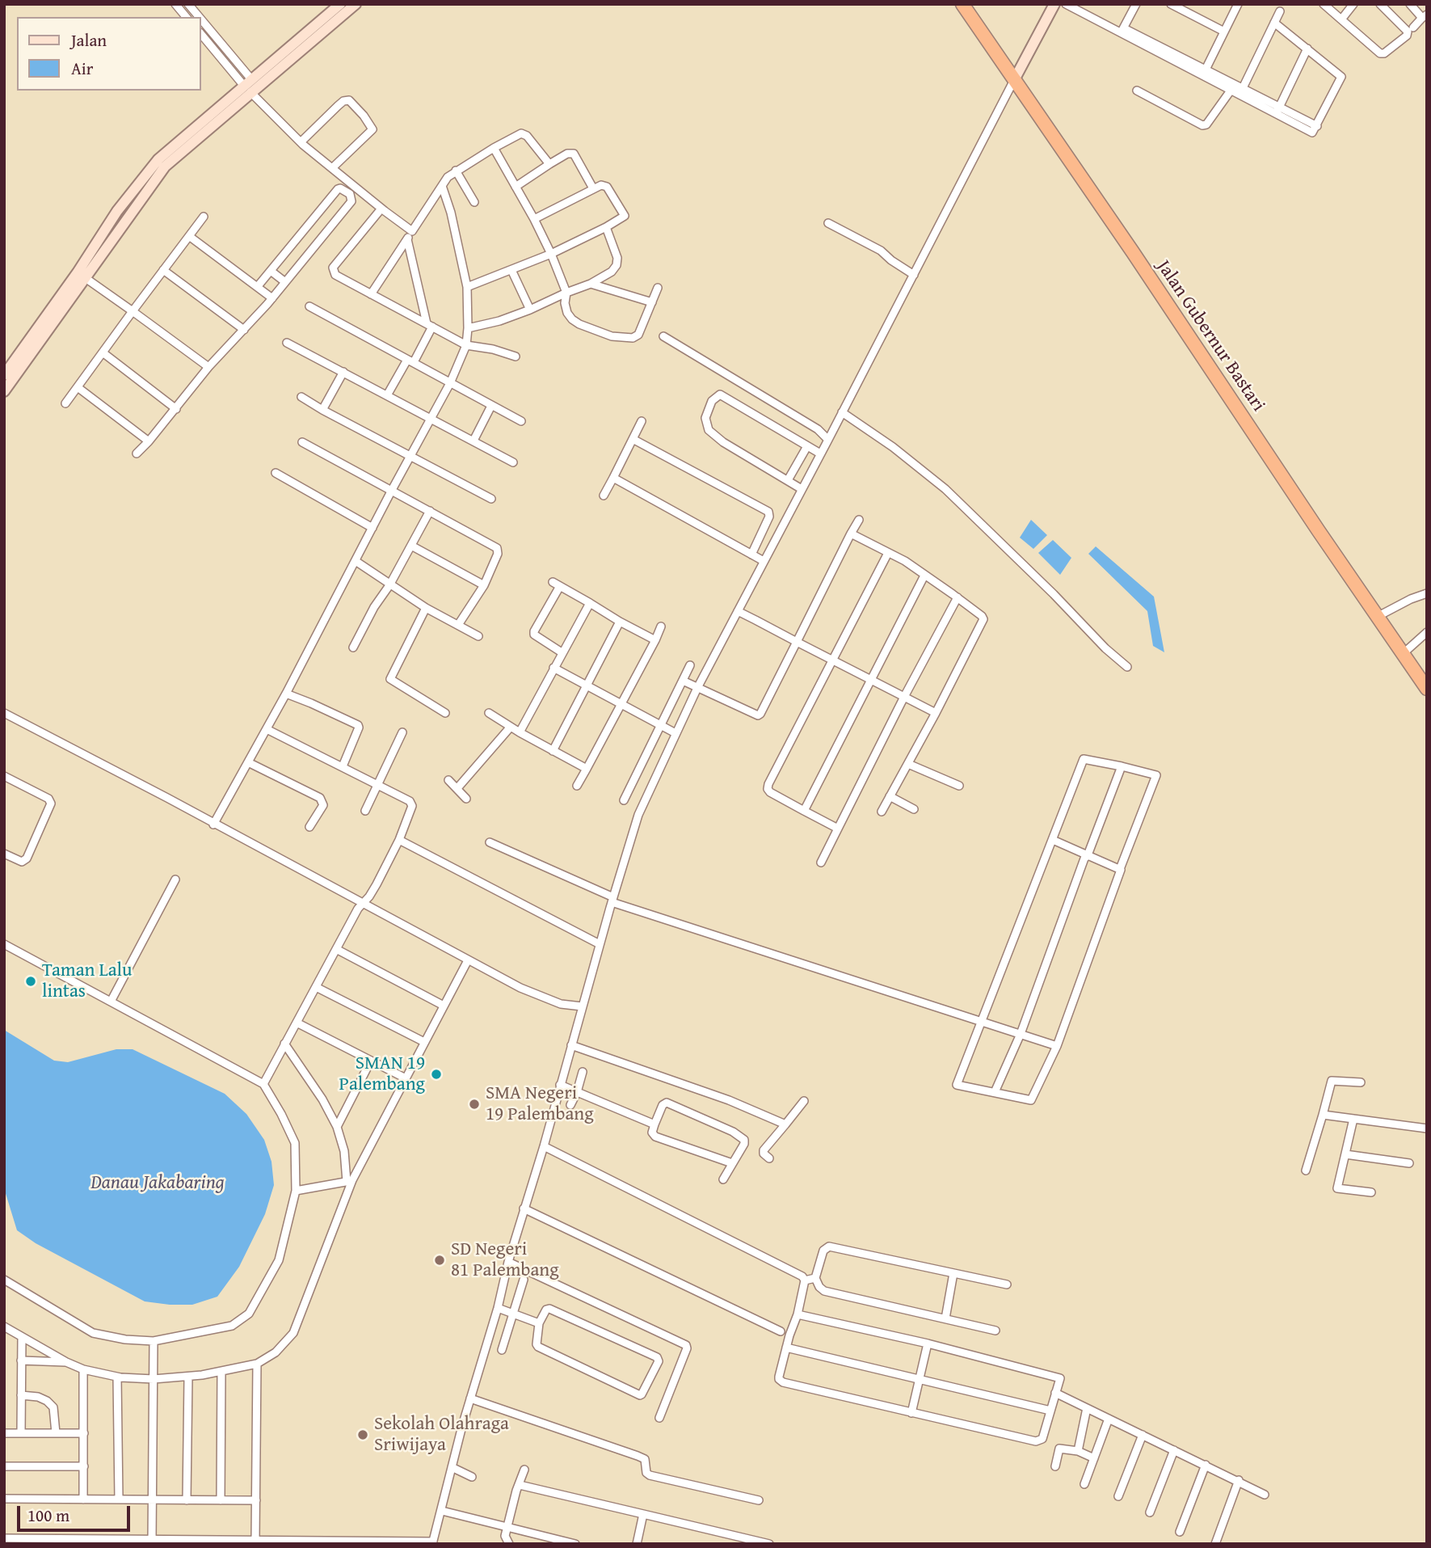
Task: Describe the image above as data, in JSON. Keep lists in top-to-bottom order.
{
  "streets": {
    "highway": ["Jalan Gubernur Bastari"]
  },
  "water": ["Danau Jakabaring"],
  "places": [
    "Taman Lalu lintas",
    "SMAN 19 Palembang",
    "SMA Negeri 19 Palembang",
    "SD Negeri 81 Palembang",
    "Sekolah Olahraga Sriwijaya"
  ],
  "legend": ["Jalan", "Air"],
  "scale_bar": "100 m"
}
